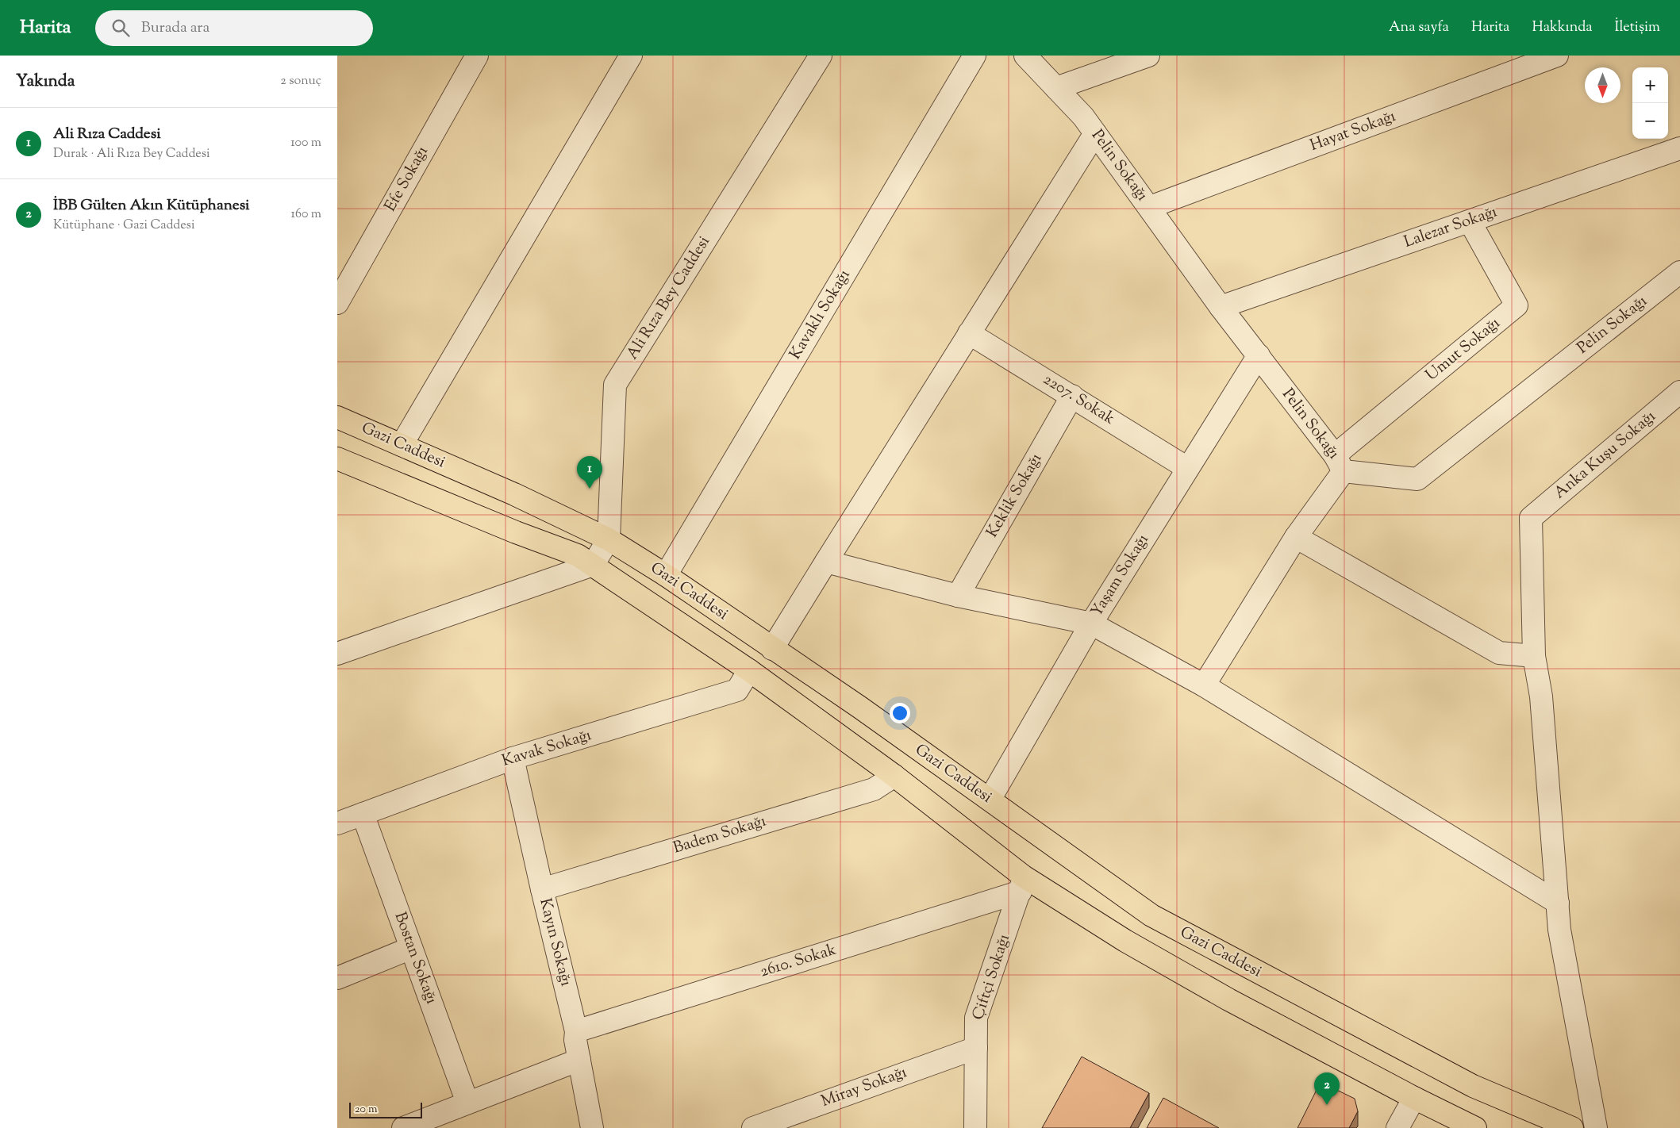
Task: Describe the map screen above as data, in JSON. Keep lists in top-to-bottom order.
{
  "streets": {
    "main road": ["Gazi Caddesi"],
    "street": [
      "Hayat Sokağı",
      "Pelin Sokağı",
      "Efe Sokağı",
      "Lalezar Sokağı",
      "Ali Rıza Bey Caddesi",
      "Kavaklı Sokağı",
      "Umut Sokağı",
      "2207. Sokak",
      "Anka Kuşu Sokağı",
      "Keklik Sokağı",
      "Yaşam Sokağı",
      "Kavak Sokağı",
      "Badem Sokağı",
      "Kayın Sokağı",
      "Bostan Sokağı",
      "2610. Sokak",
      "Çiftçi Sokağı",
      "Miray Sokağı"
    ]
  },
  "crossings": [
    ["Hayat Sokağı", "Pelin Sokağı"],
    ["Pelin Sokağı", "Lalezar Sokağı"],
    ["Pelin Sokağı", "Umut Sokağı"],
    ["Pelin Sokağı", "Yaşam Sokağı"],
    ["Lalezar Sokağı", "Umut Sokağı"],
    ["Ali Rıza Bey Caddesi", "Gazi Caddesi"],
    ["Kavaklı Sokağı", "Gazi Caddesi"],
    ["2207. Sokak", "Keklik Sokağı"],
    ["2207. Sokak", "Yaşam Sokağı"],
    ["Gazi Caddesi", "Yaşam Sokağı"],
    ["Gazi Caddesi", "Kavak Sokağı"],
    ["Gazi Caddesi", "Badem Sokağı"],
    ["Gazi Caddesi", "2610. Sokak"],
    ["Gazi Caddesi", "Çiftçi Sokağı"],
    ["Kavak Sokağı", "Kayın Sokağı"],
    ["Kavak Sokağı", "Bostan Sokağı"],
    ["Badem Sokağı", "Kayın Sokağı"],
    ["Kayın Sokağı", "2610. Sokak"],
    ["2610. Sokak", "Çiftçi Sokağı"],
    ["Çiftçi Sokağı", "Miray Sokağı"]
  ],
  "scale_bar": "20 m",
  "north": "bottom",
  "page": {
    "header": "Harita",
    "search": "Burada ara",
    "nav": [
      "Ana sayfa",
      "Harita",
      "Hakkında",
      "İletişim"
    ],
    "heading": ["Yakında", "2 sonuç"],
    "map_buttons": ["+", "−"],
    "list": [
      {
        "mark": "1",
        "name": "Ali Rıza Caddesi",
        "note": "Durak · Ali Rıza Bey Caddesi",
        "value": "100 m"
      },
      {
        "mark": "2",
        "name": "İBB Gülten Akın Kütüphanesi",
        "note": "Kütüphane · Gazi Caddesi",
        "value": "160 m"
      }
    ],
    "pins": ["1", "2"],
    "scale": "20 m"
  }
}
